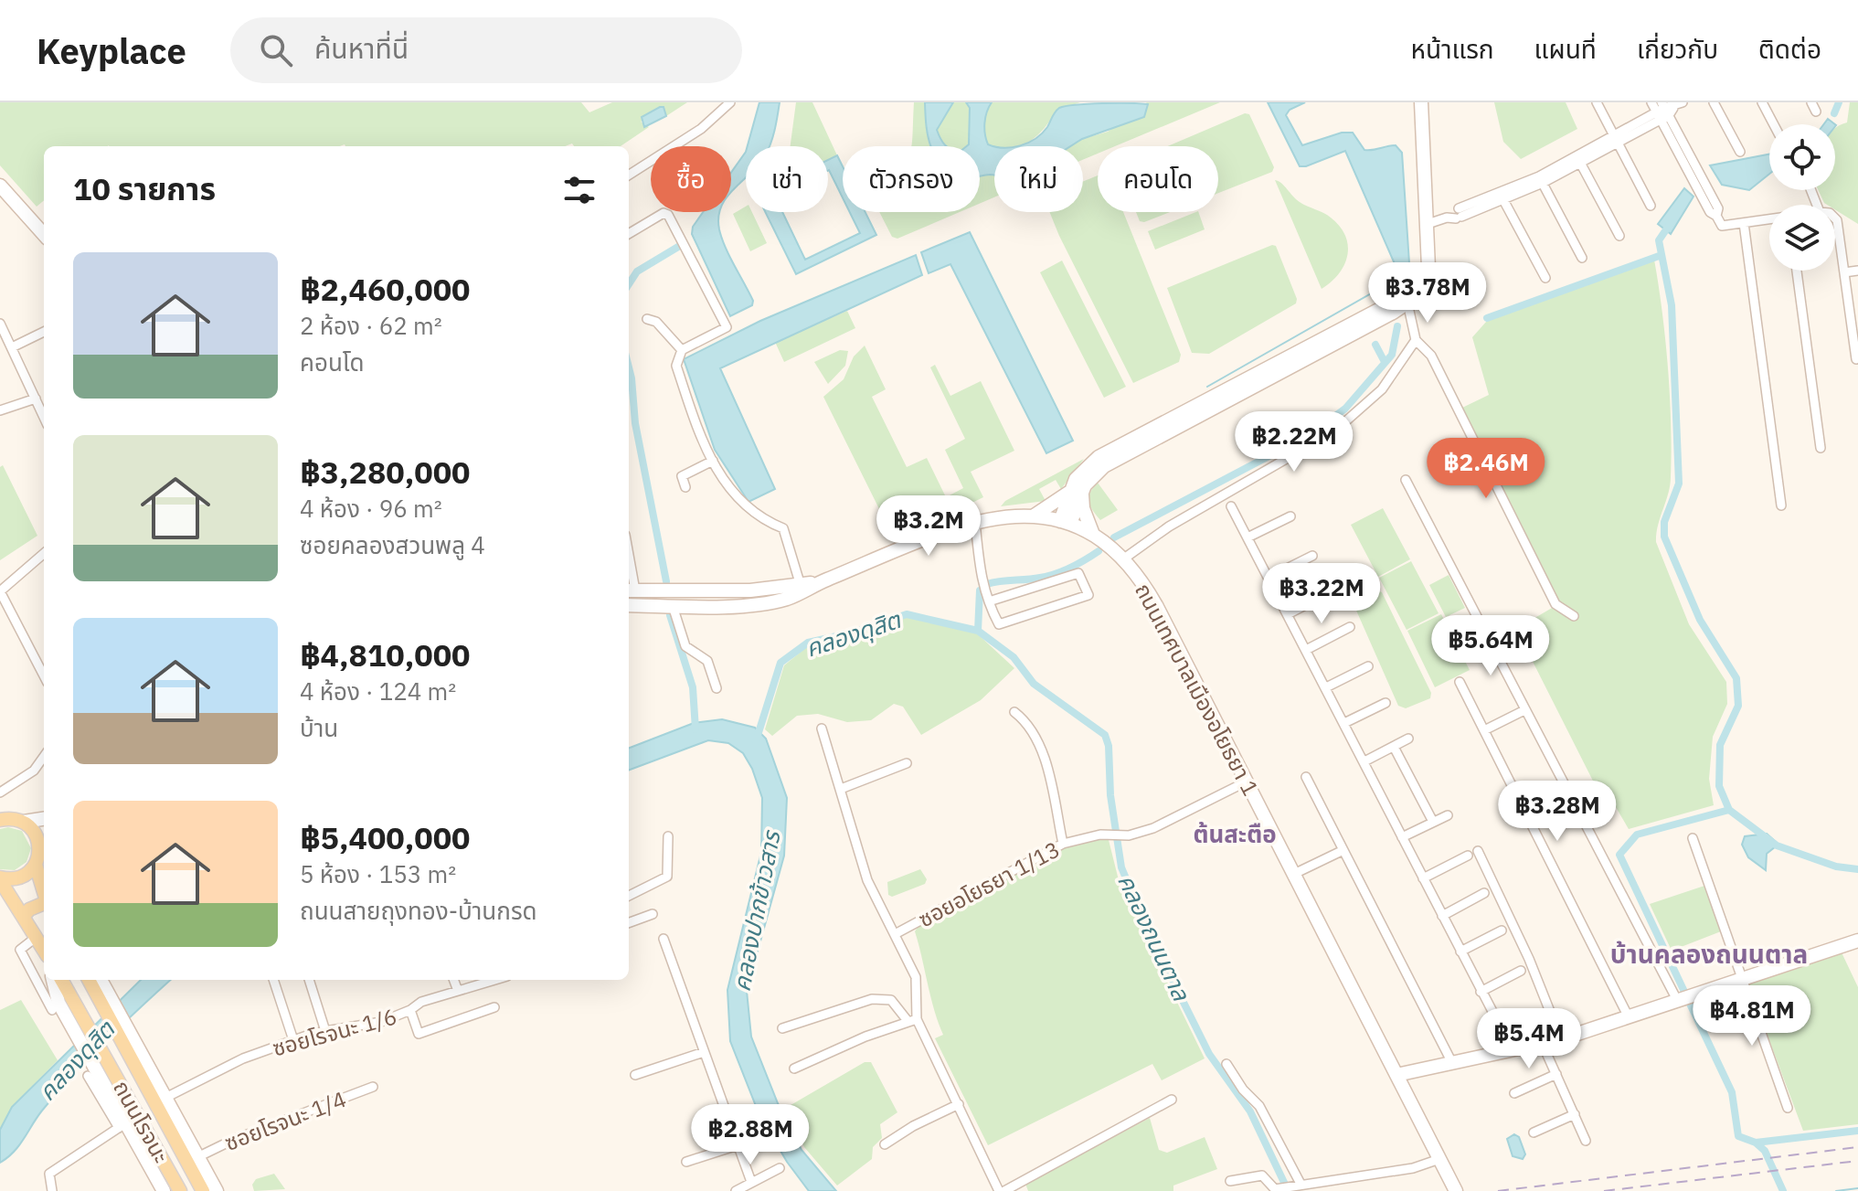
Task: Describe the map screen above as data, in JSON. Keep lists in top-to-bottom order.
{
  "streets": {
    "main road": ["ถนนเทศบาลเมืองอโยธยา 1", "ถนนโรจนะ"],
    "street": ["ซอยอโยธยา 1/13", "ซอยโรจนะ 1/6", "ซอยโรจนะ 1/4"]
  },
  "crossings": [
    ["ถนนเทศบาลเมืองอโยธยา 1", "ซอยอโยธยา 1/13"],
    ["ซอยโรจนะ 1/6", "ถนนโรจนะ"],
    ["ซอยโรจนะ 1/4", "ถนนโรจนะ"]
  ],
  "districts": ["ต้นสะตือ", "บ้านคลองถนนตาล"],
  "water": ["คลองดุสิต", "คลองปากข้าวสาร", "คลองถนนตาล"],
  "page": {
    "header": "Keyplace",
    "search": "ค้นหาที่นี่",
    "nav": [
      "หน้าแรก",
      "แผนที่",
      "เกี่ยวกับ",
      "ติดต่อ"
    ],
    "chip": [
      "ซื้อ",
      "เช่า",
      "ตัวกรอง",
      "ใหม่",
      "คอนโด"
    ],
    "heading": "10 รายการ",
    "list": [
      {
        "name": "฿2,460,000",
        "note": "2 ห้อง · 62 m² · คอนโด"
      },
      {
        "name": "฿3,280,000",
        "note": "4 ห้อง · 96 m² · ซอยคลองสวนพลู 4"
      },
      {
        "name": "฿4,810,000",
        "note": "4 ห้อง · 124 m² · บ้าน"
      },
      {
        "name": "฿5,400,000",
        "note": "5 ห้อง · 153 m² · ถนนสายถุงทอง-บ้านกรด"
      }
    ],
    "price": [
      "฿3.78M",
      "฿2.22M",
      "฿2.46M",
      "฿3.2M",
      "฿3.22M",
      "฿5.64M",
      "฿3.28M",
      "฿4.81M",
      "฿5.4M",
      "฿2.88M"
    ]
  }
}
